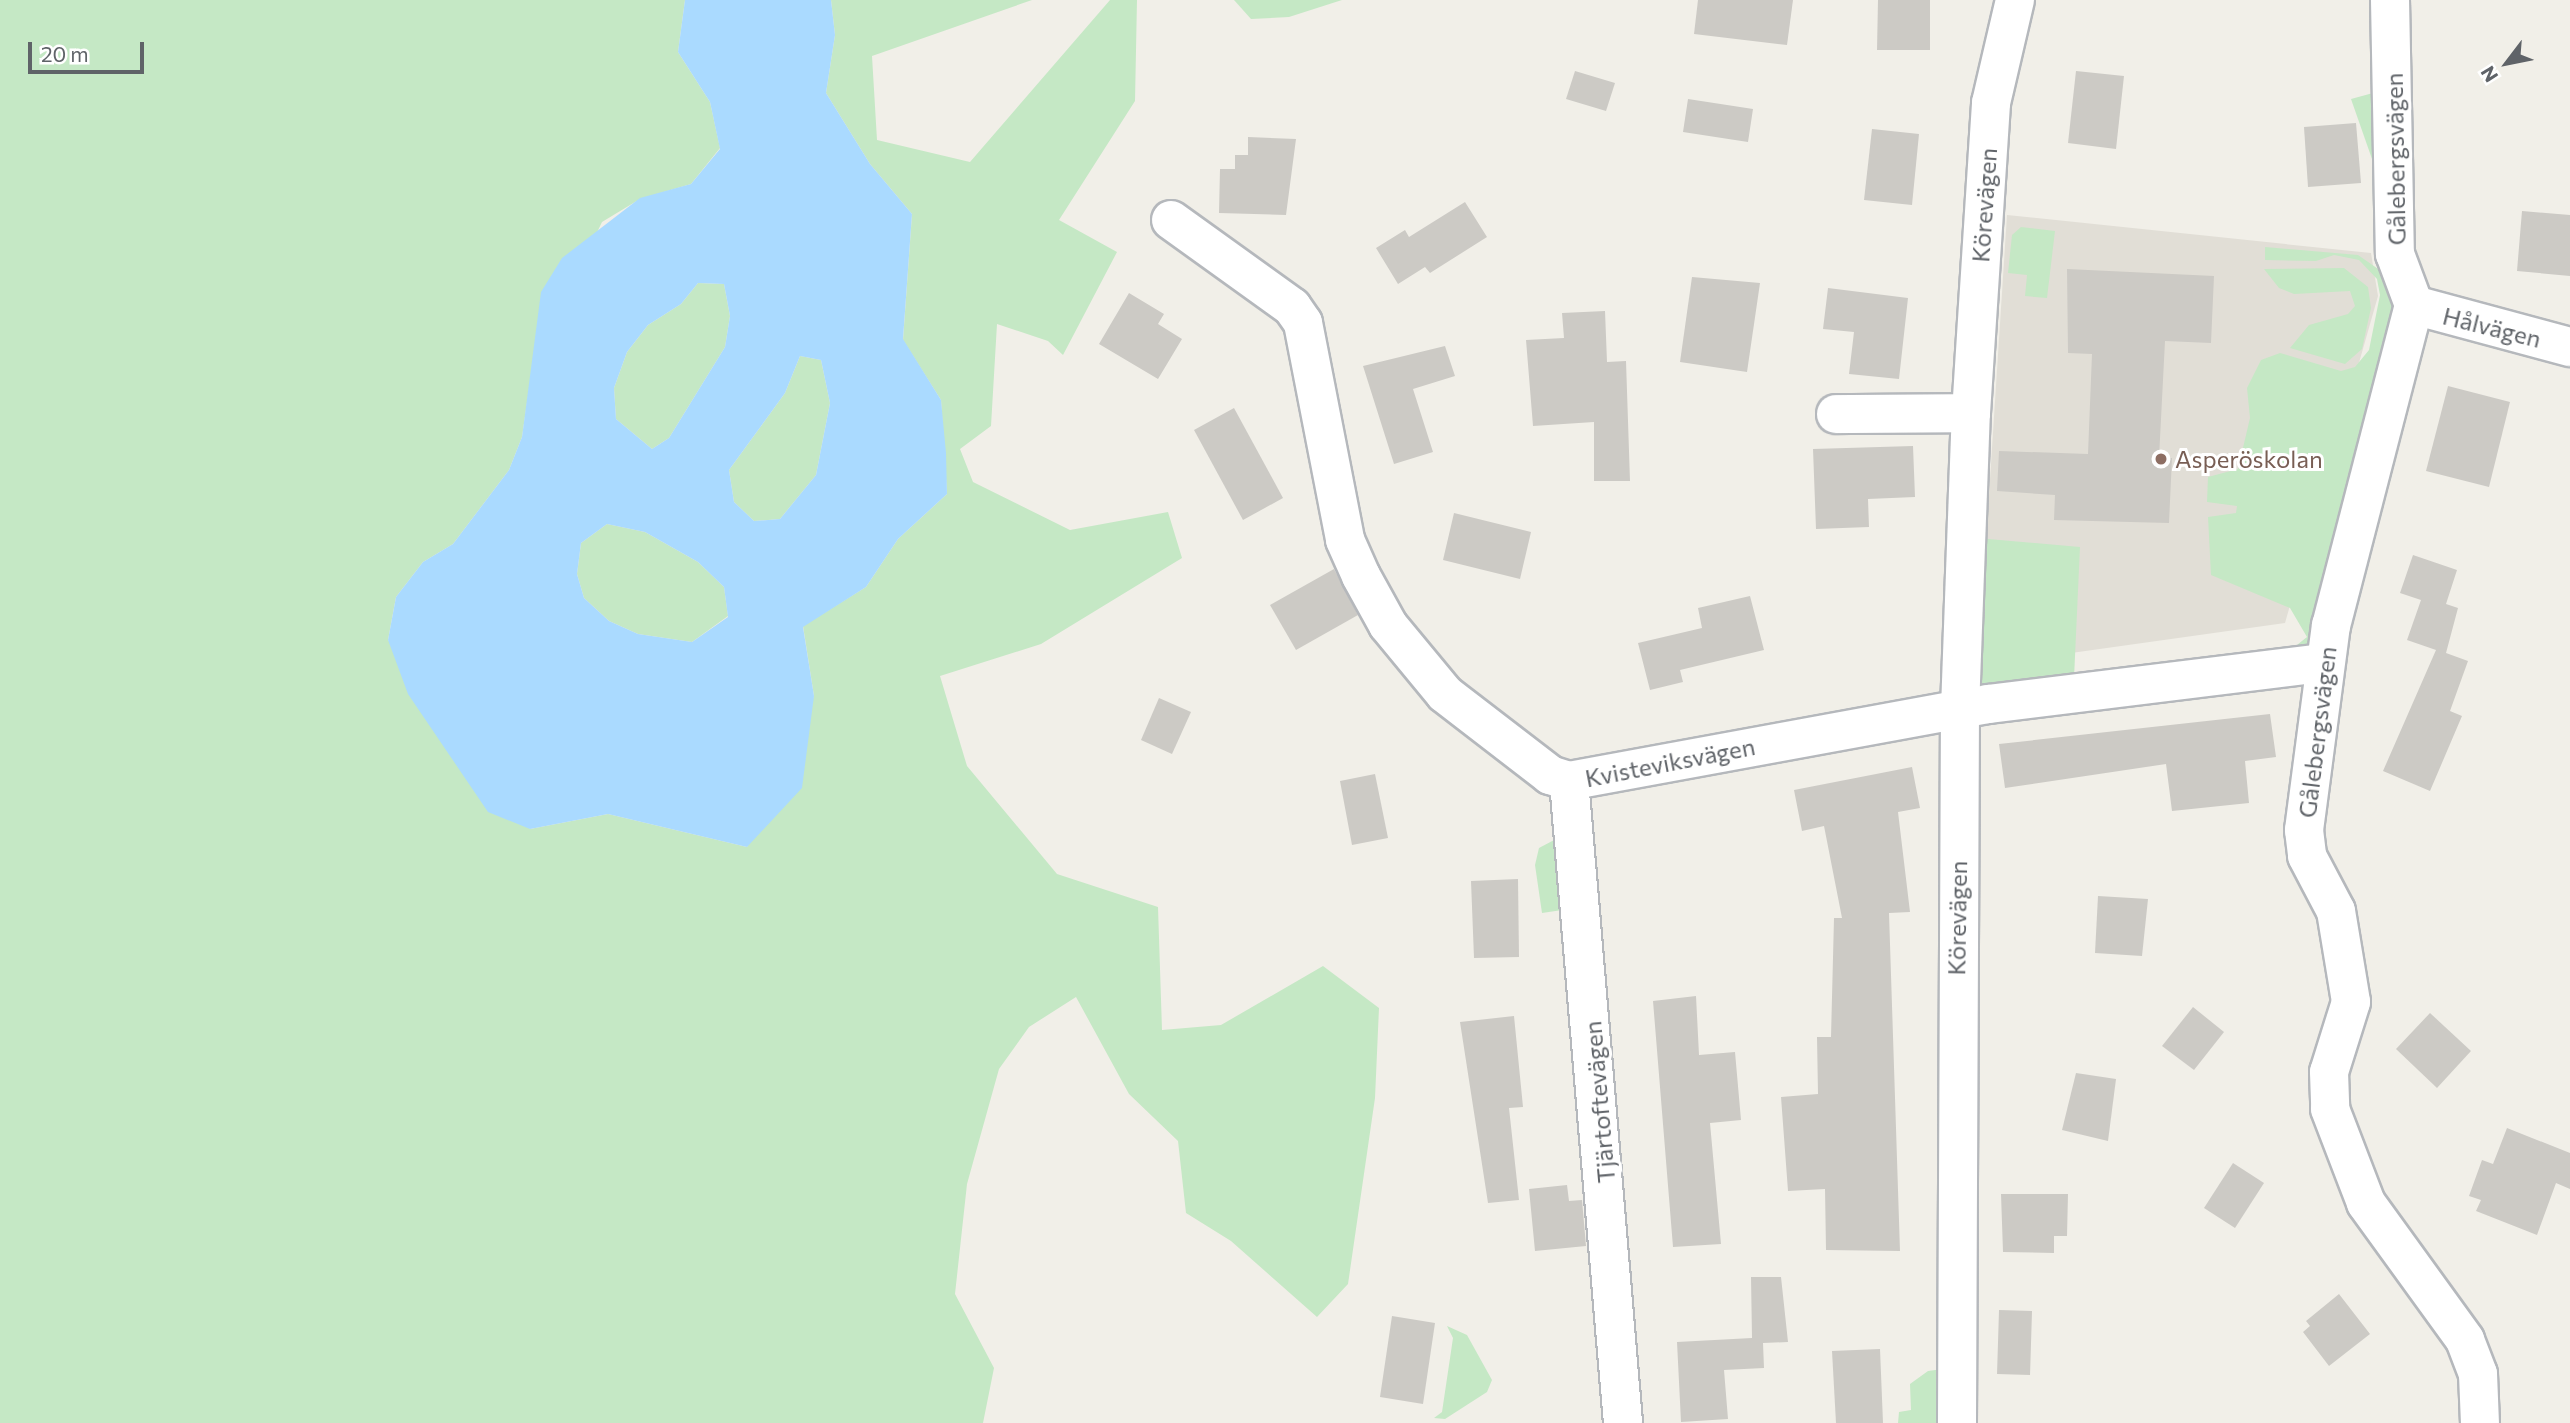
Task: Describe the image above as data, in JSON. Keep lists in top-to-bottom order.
{
  "streets": {
    "street": [
      "Gålebergsvägen",
      "Körevägen",
      "Hålvägen",
      "Kvisteviksvägen",
      "Tjärtoftevägen"
    ]
  },
  "crossings": [
    ["Gålebergsvägen", "Hålvägen"],
    ["Gålebergsvägen", "Kvisteviksvägen"],
    ["Körevägen", "Kvisteviksvägen"],
    ["Kvisteviksvägen", "Tjärtoftevägen"]
  ],
  "places": ["Asperöskolan"],
  "scale_bar": "20 m",
  "north": "bottom left"
}
